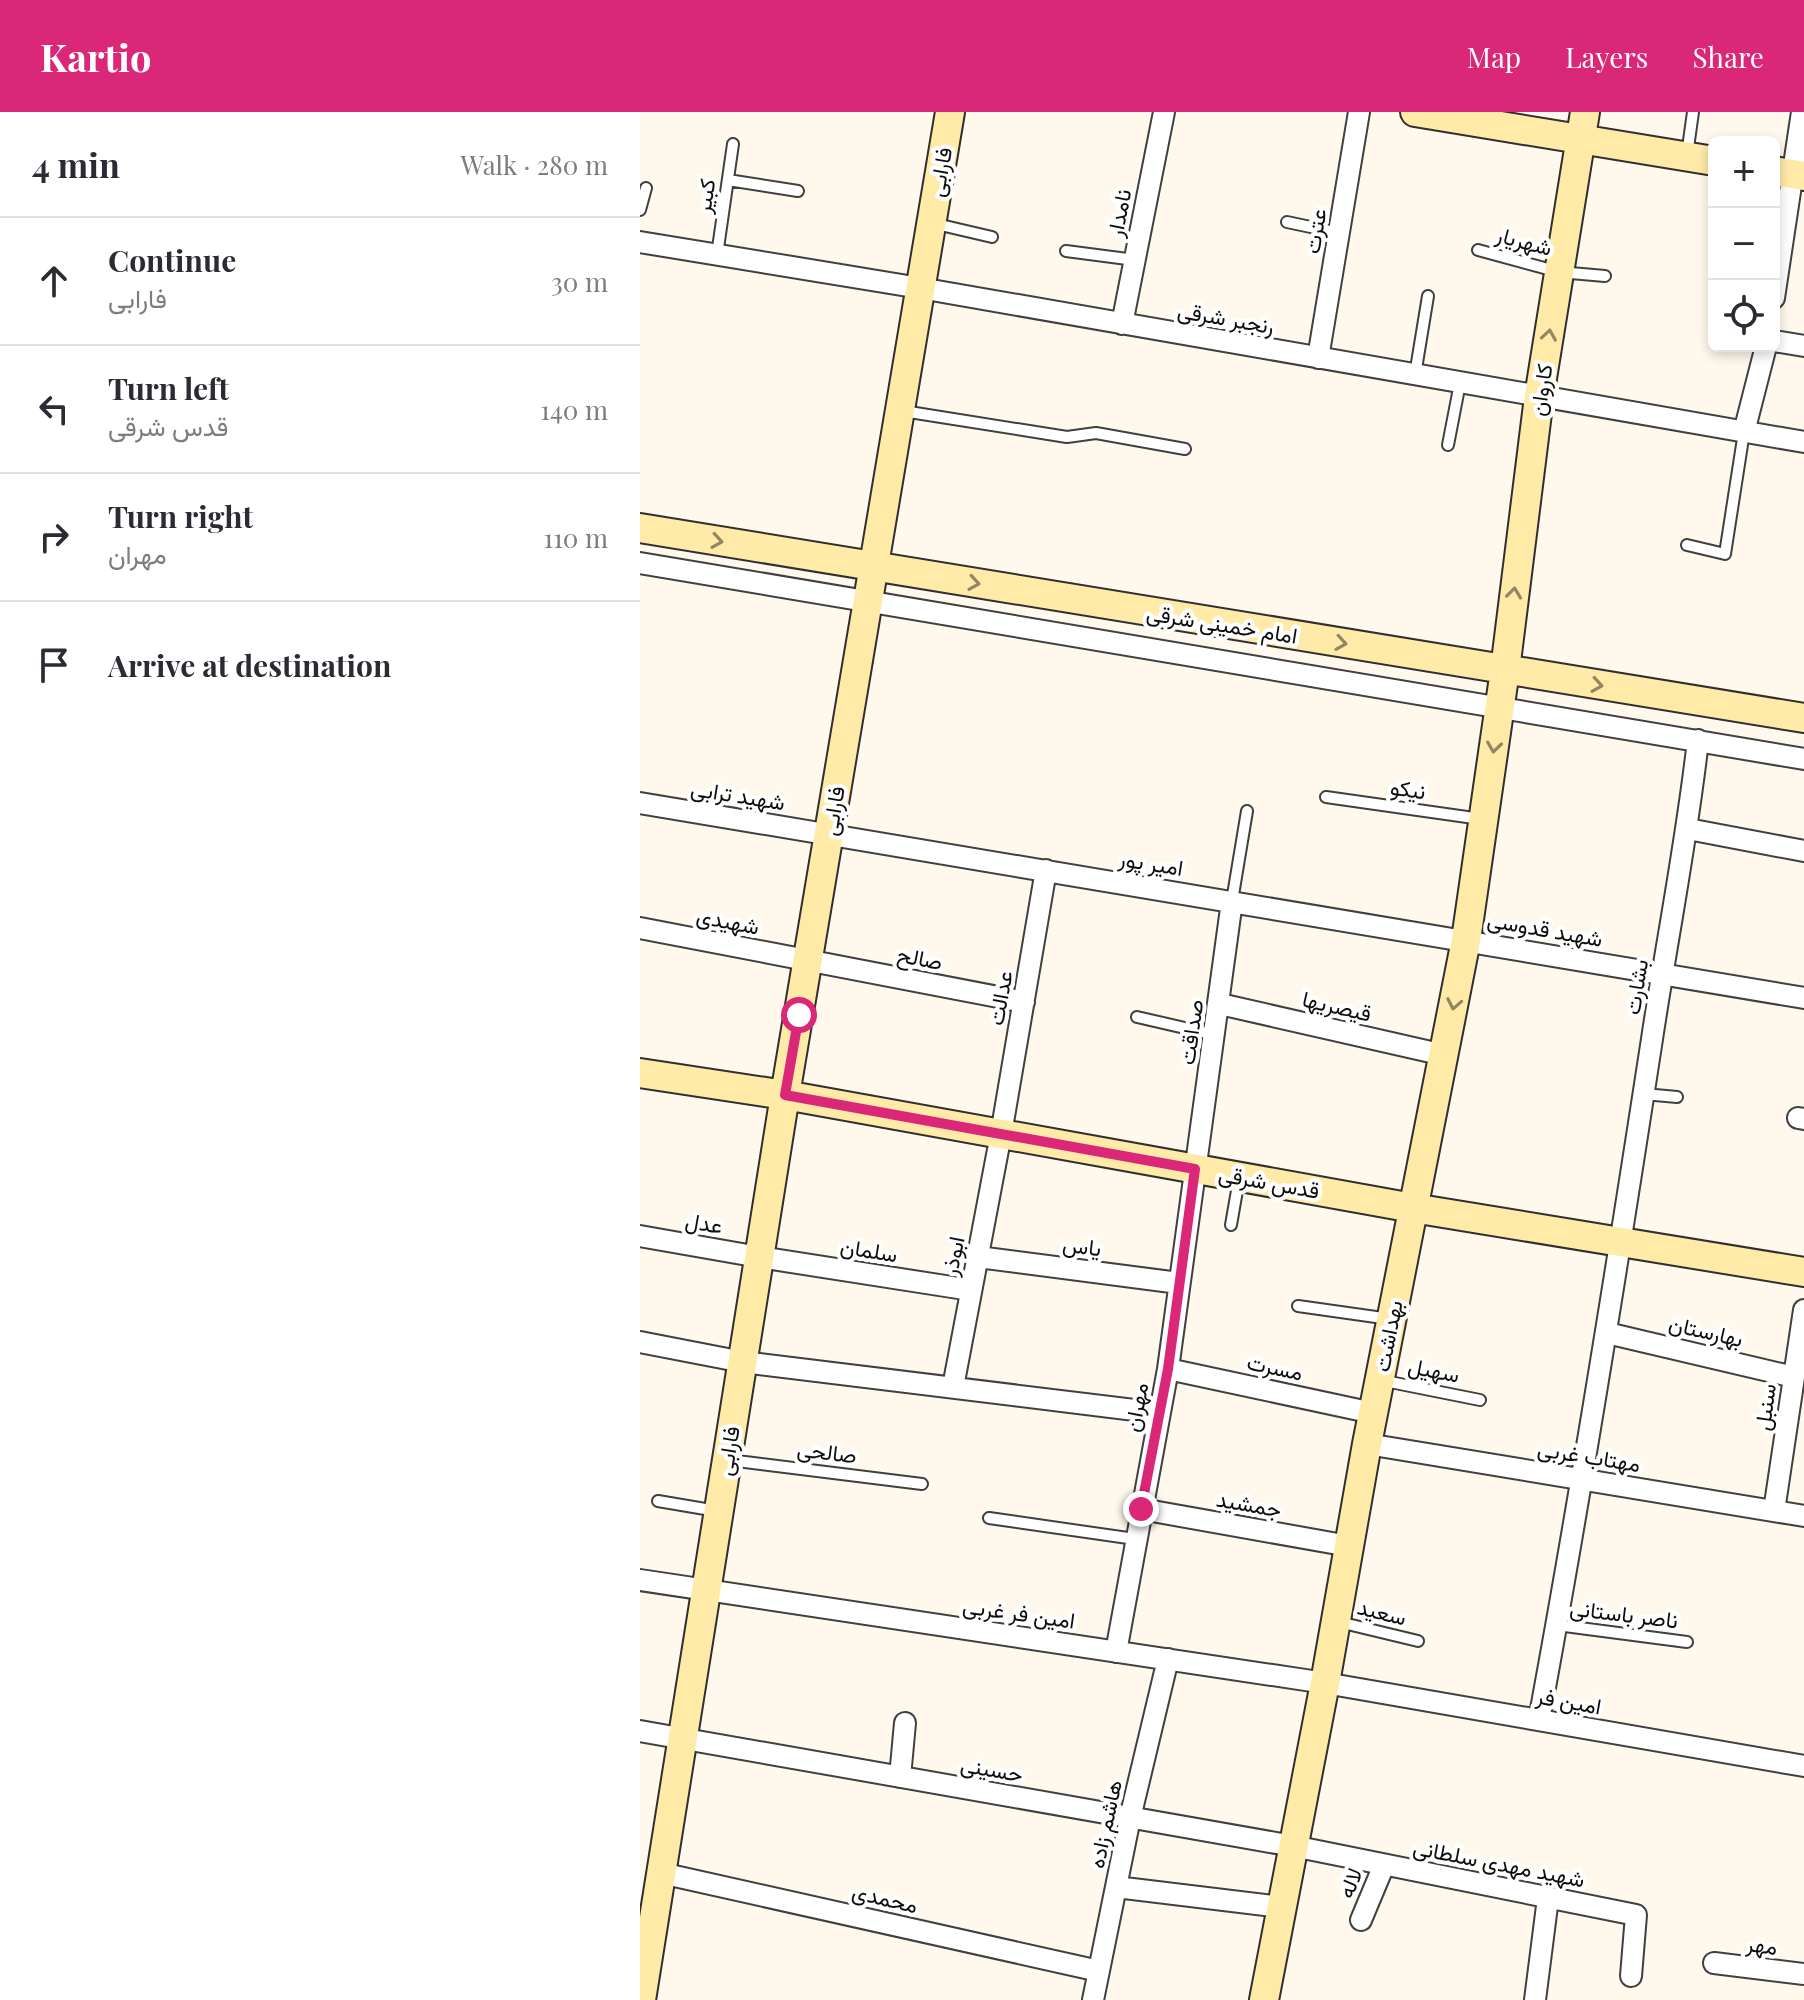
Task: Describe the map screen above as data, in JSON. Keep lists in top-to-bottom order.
{
  "streets": {
    "street": [
      "فارابی",
      "نامدار",
      "عترت",
      "رنجبر شرقی",
      "کاروان",
      "امام خمینی شرقی",
      "شهید ترابی",
      "امیر پور",
      "شهیدی",
      "شهید قدوسی",
      "صالح",
      "بشارت",
      "عدالت",
      "قیصریها",
      "صداقت",
      "قدس شرقی",
      "عدل",
      "یاس",
      "سلمان",
      "ابوذر",
      "بهارستان",
      "بهداشت",
      "مسرت",
      "مهران",
      "سنبل",
      "مهتاب غربی",
      "جمشید",
      "امین فر غربی",
      "امین فر",
      "حسینی",
      "هاشم زاده",
      "شهید مهدی سلطانی",
      "لاله",
      "محمدی",
      "مهر"
    ],
    "lane": [
      "کبیر",
      "شهریار",
      "نیکو",
      "سهیل",
      "صالحی",
      "سعید",
      "ناصر باستانی"
    ]
  },
  "crossings": [
    ["فارابی", "رنجبر شرقی"],
    ["فارابی", "امام خمینی شرقی"],
    ["فارابی", "شهید ترابی"],
    ["فارابی", "امیر پور"],
    ["فارابی", "شهیدی"],
    ["فارابی", "صالح"],
    ["فارابی", "قدس شرقی"],
    ["فارابی", "عدل"],
    ["فارابی", "سلمان"],
    ["فارابی", "صالحی"],
    ["فارابی", "امین فر غربی"],
    ["فارابی", "حسینی"],
    ["فارابی", "محمدی"],
    ["کبیر", "رنجبر شرقی"],
    ["نامدار", "رنجبر شرقی"],
    ["عترت", "رنجبر شرقی"],
    ["شهریار", "کاروان"],
    ["رنجبر شرقی", "کاروان"],
    ["کاروان", "امام خمینی شرقی"],
    ["کاروان", "بهداشت"],
    ["امام خمینی شرقی", "بهداشت"],
    ["نیکو", "بهداشت"],
    ["شهید ترابی", "امیر پور"],
    ["امیر پور", "شهید قدوسی"],
    ["امیر پور", "عدالت"],
    ["امیر پور", "صداقت"],
    ["امیر پور", "بهداشت"],
    ["شهیدی", "صالح"],
    ["شهید قدوسی", "بشارت"],
    ["شهید قدوسی", "بهداشت"],
    ["صالح", "عدالت"],
    ["بشارت", "قدس شرقی"],
    ["عدالت", "قدس شرقی"],
    ["عدالت", "ابوذر"],
    ["قیصریها", "صداقت"],
    ["قیصریها", "بهداشت"],
    ["صداقت", "قدس شرقی"],
    ["صداقت", "مهران"],
    ["قدس شرقی", "ابوذر"],
    ["قدس شرقی", "بهداشت"],
    ["قدس شرقی", "مهران"],
    ["عدل", "سلمان"],
    ["یاس", "ابوذر"],
    ["یاس", "مهران"],
    ["سلمان", "ابوذر"],
    ["بهارستان", "سنبل"],
    ["بهداشت", "مسرت"],
    ["بهداشت", "سهیل"],
    ["بهداشت", "مهتاب غربی"],
    ["بهداشت", "جمشید"],
    ["بهداشت", "سعید"],
    ["بهداشت", "امین فر غربی"],
    ["بهداشت", "امین فر"],
    ["بهداشت", "حسینی"],
    ["بهداشت", "شهید مهدی سلطانی"],
    ["مسرت", "مهران"],
    ["مهران", "جمشید"],
    ["مهران", "امین فر غربی"],
    ["سنبل", "مهتاب غربی"],
    ["امین فر غربی", "امین فر"],
    ["امین فر غربی", "هاشم زاده"],
    ["حسینی", "هاشم زاده"],
    ["حسینی", "شهید مهدی سلطانی"],
    ["هاشم زاده", "محمدی"],
    ["شهید مهدی سلطانی", "لاله"]
  ],
  "one_way": ["کاروان"],
  "page": {
    "header": "Kartio",
    "nav": ["Map", "Layers", "Share"],
    "heading": ["4 min", "Walk · 280 m"],
    "map_buttons": ["+", "−"],
    "list": [
      ["Continue", "فارابی", "30 m"],
      ["Turn left", "قدس شرقی", "140 m"],
      ["Turn right", "مهران", "110 m"],
      "Arrive at destination"
    ]
  }
}
